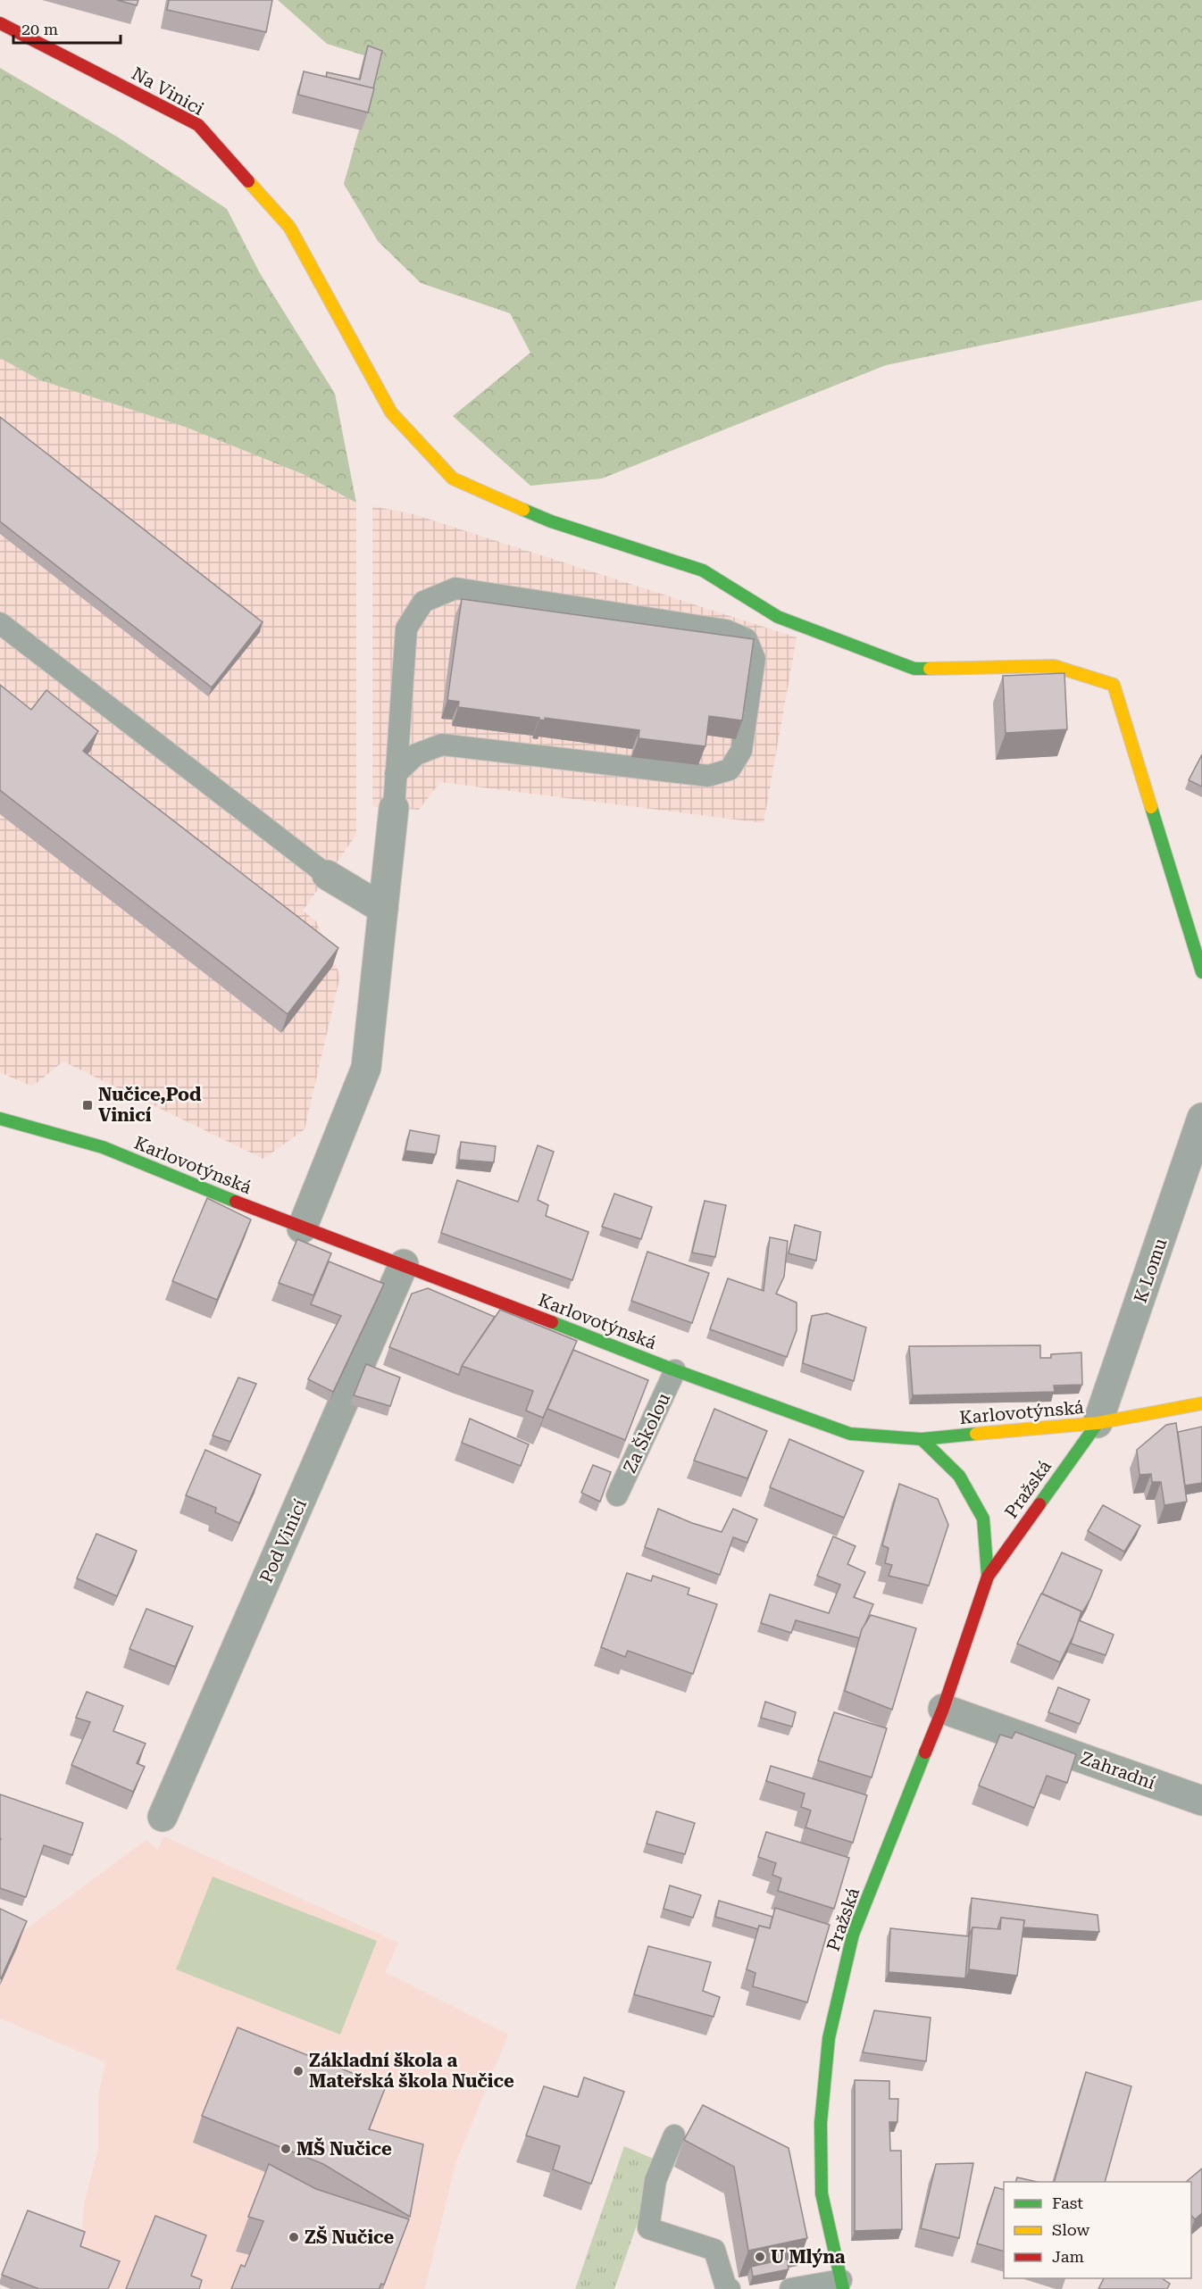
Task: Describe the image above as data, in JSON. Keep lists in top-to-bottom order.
{
  "streets": {
    "street": [
      "Na Vinici",
      "Karlovotýnská",
      "K Lomu",
      "Pražská",
      "Pod Vinicí",
      "Zahradní"
    ],
    "lane": ["Za Školou"]
  },
  "crossings": [
    ["Karlovotýnská", "K Lomu"],
    ["Karlovotýnská", "Za Školou"],
    ["Karlovotýnská", "Pražská"],
    ["Karlovotýnská", "Pod Vinicí"],
    ["K Lomu", "Pražská"],
    ["Pražská", "Zahradní"]
  ],
  "places": {
    "transit": ["Nučice,Pod Vinicí"],
    "other": [
      "Základní škola a Mateřská škola Nučice",
      "MŠ Nučice",
      "ZŠ Nučice",
      "U Mlýna"
    ]
  },
  "legend": ["Fast", "Slow", "Jam"],
  "scale_bar": "20 m"
}
